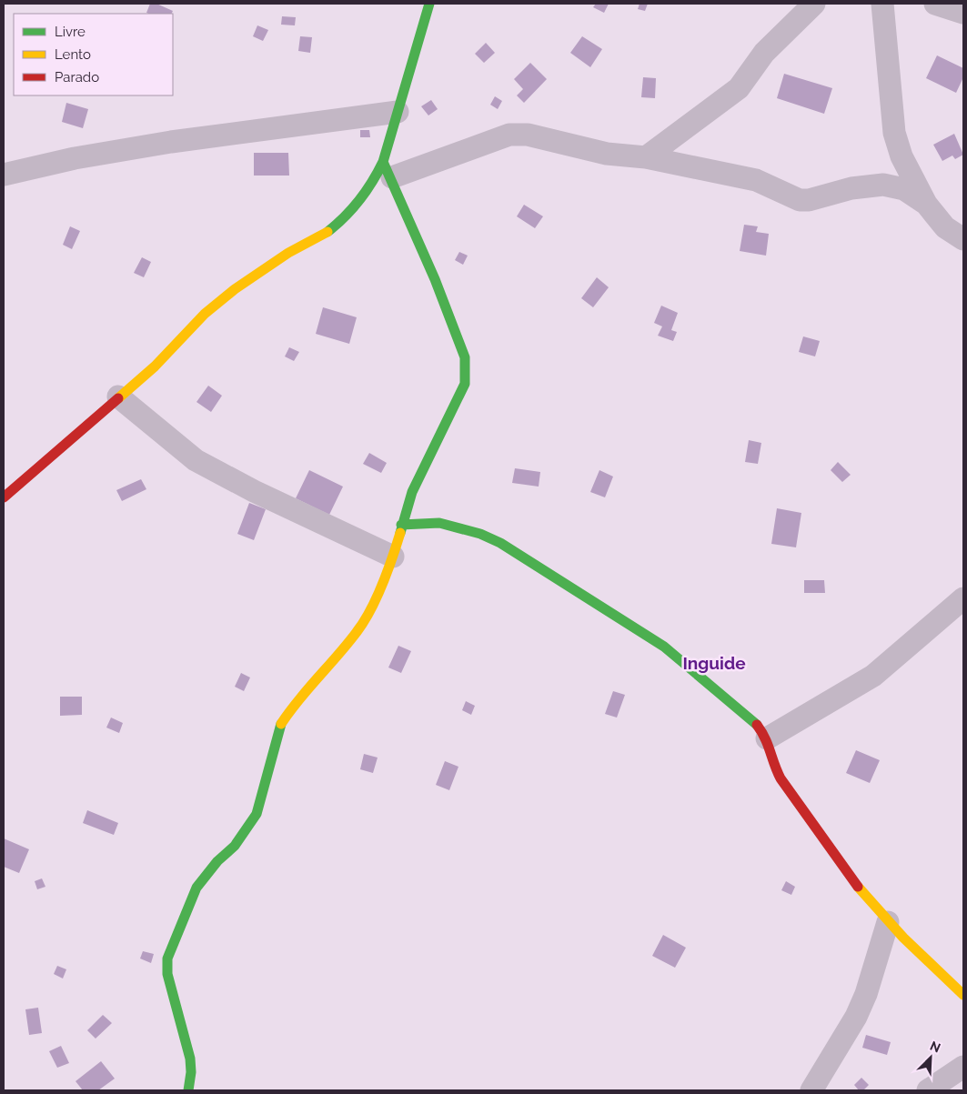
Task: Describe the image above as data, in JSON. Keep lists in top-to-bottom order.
{
  "districts": ["Inguide"],
  "legend": ["Livre", "Lento", "Parado"],
  "north": "top right"
}
